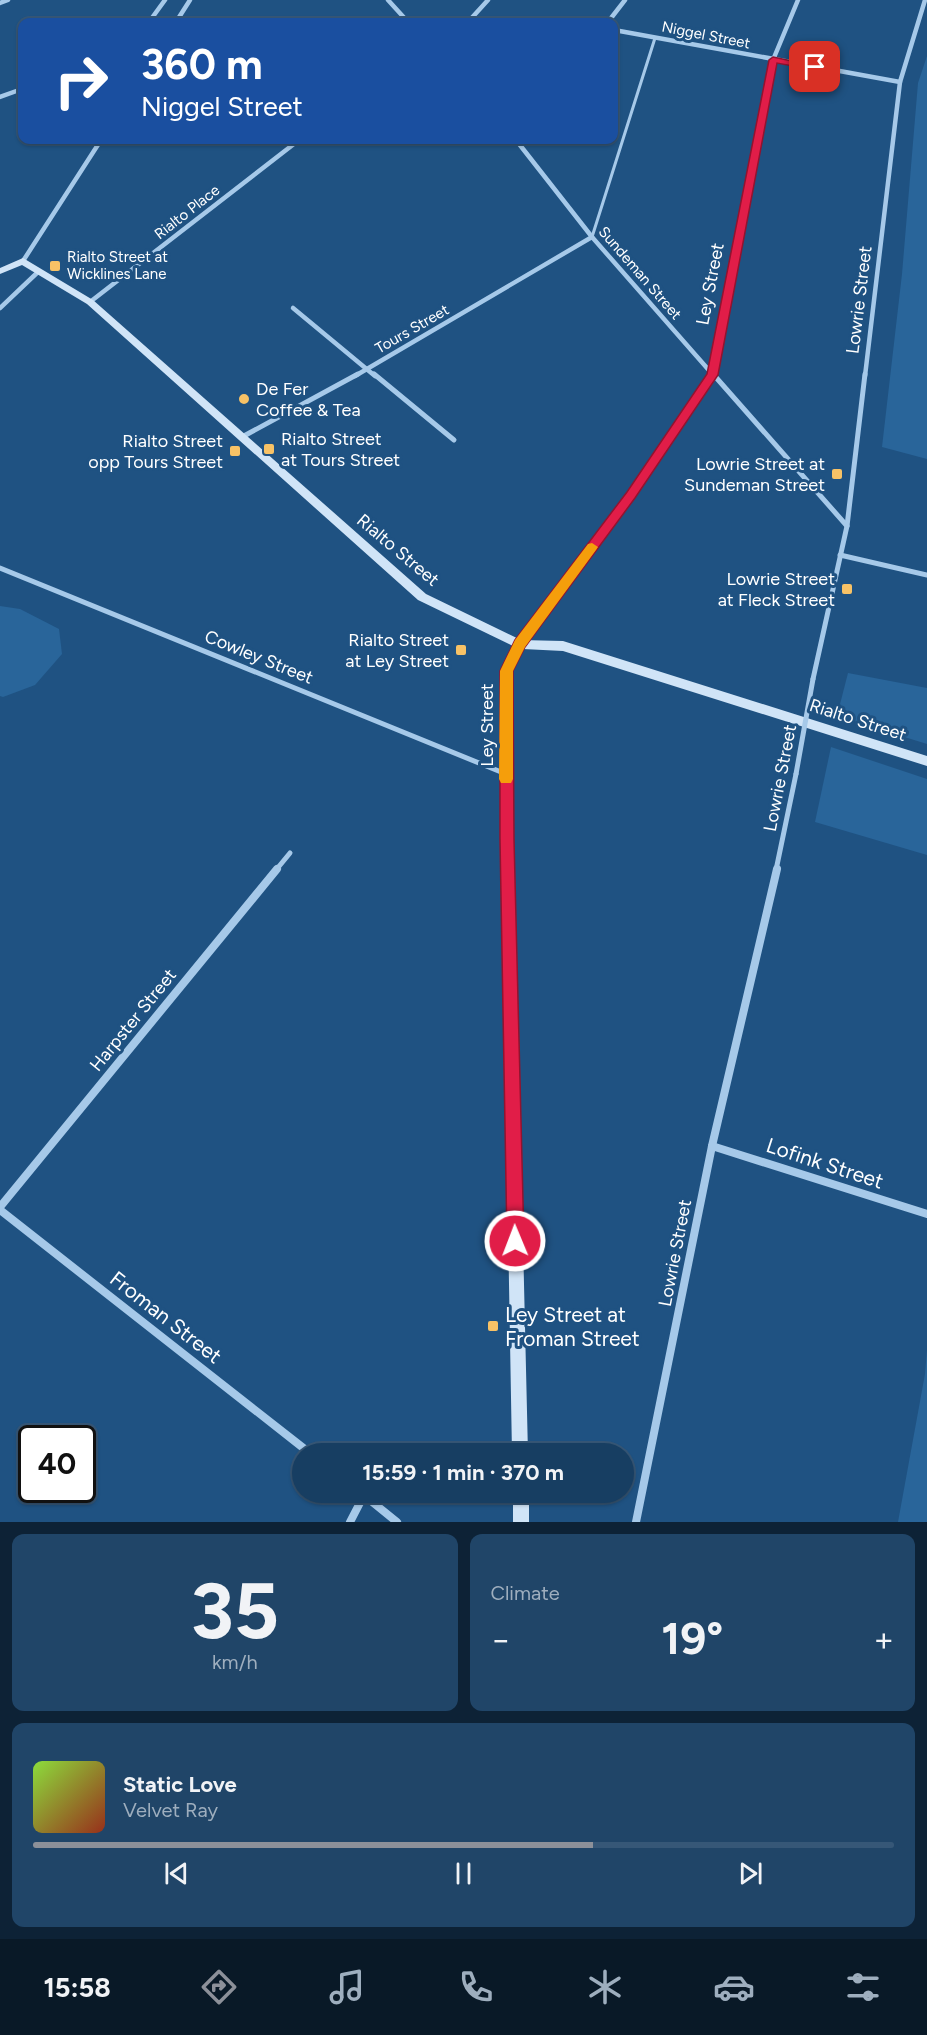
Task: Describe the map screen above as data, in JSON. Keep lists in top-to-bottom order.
{
  "streets": {
    "street": [
      "Niggel Street",
      "Rialto Place",
      "Sundeman Street",
      "Ley Street",
      "Lowrie Street",
      "Tours Street",
      "Rialto Street",
      "Cowley Street",
      "Harpster Street",
      "Lofink Street",
      "Froman Street"
    ]
  },
  "crossings": [
    ["Niggel Street", "Ley Street"],
    ["Niggel Street", "Lowrie Street"],
    ["Rialto Place", "Rialto Street"],
    ["Sundeman Street", "Ley Street"],
    ["Sundeman Street", "Lowrie Street"],
    ["Sundeman Street", "Tours Street"],
    ["Ley Street", "Rialto Street"],
    ["Ley Street", "Cowley Street"],
    ["Lowrie Street", "Lofink Street"],
    ["Tours Street", "Rialto Street"],
    ["Harpster Street", "Froman Street"]
  ],
  "places": {
    "transit": [
      "Rialto Street at Wicklines Lane",
      "Rialto Street at Tours Street",
      "Rialto Street opp Tours Street",
      "Lowrie Street at Sundeman Street",
      "Lowrie Street at Fleck Street",
      "Rialto Street at Ley Street",
      "Ley Street at Froman Street"
    ],
    "other": ["De Fer Coffee & Tea"]
  },
  "page": {
    "turn": ["360 m", "Niggel Street"],
    "limit": "40",
    "trip": "15:59 · 1 min · 370 m",
    "tile": [
      ["35", "km/h"],
      "Climate"
    ],
    "heat": ["−", "19°", "+"],
    "song": ["Static Love", "Velvet Ray"],
    "tabs": "15:58"
  }
}
